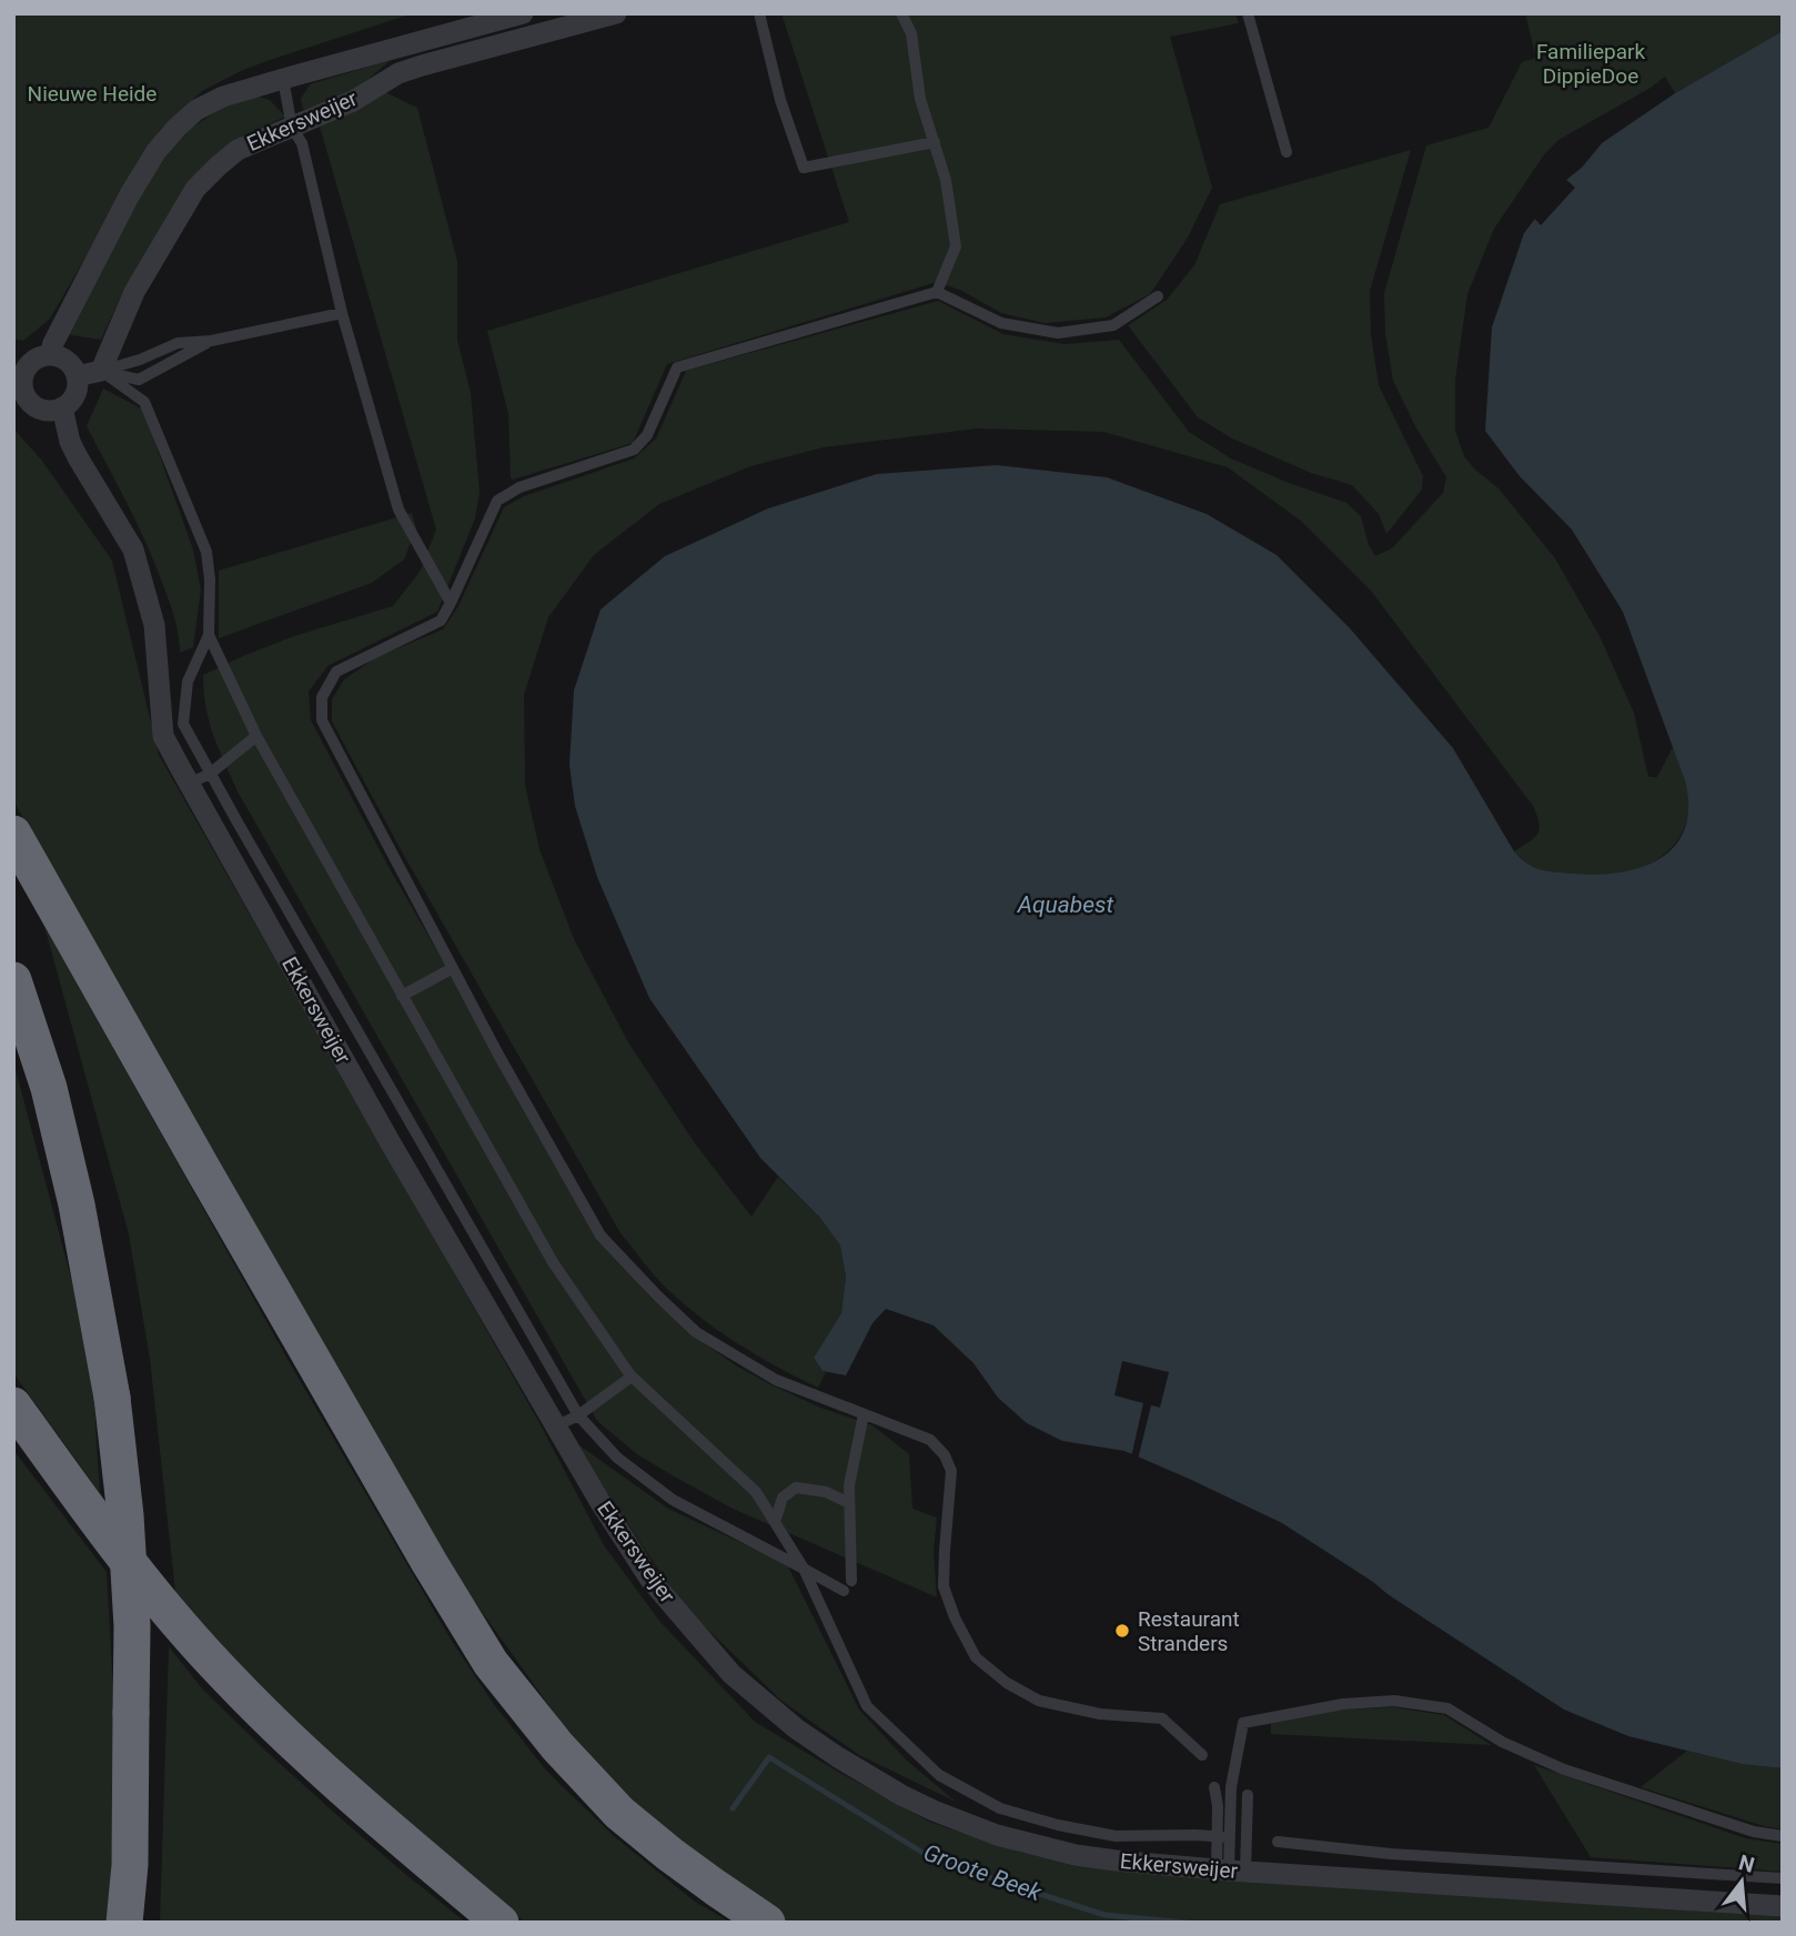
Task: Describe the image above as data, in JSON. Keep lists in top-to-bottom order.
{
  "streets": {
    "street": ["Ekkersweijer"]
  },
  "water": ["Aquabest", "Groote Beek"],
  "parks": ["Familiepark DippieDoe", "Nieuwe Heide"],
  "places": ["Restaurant Stranders"],
  "north": "top"
}
